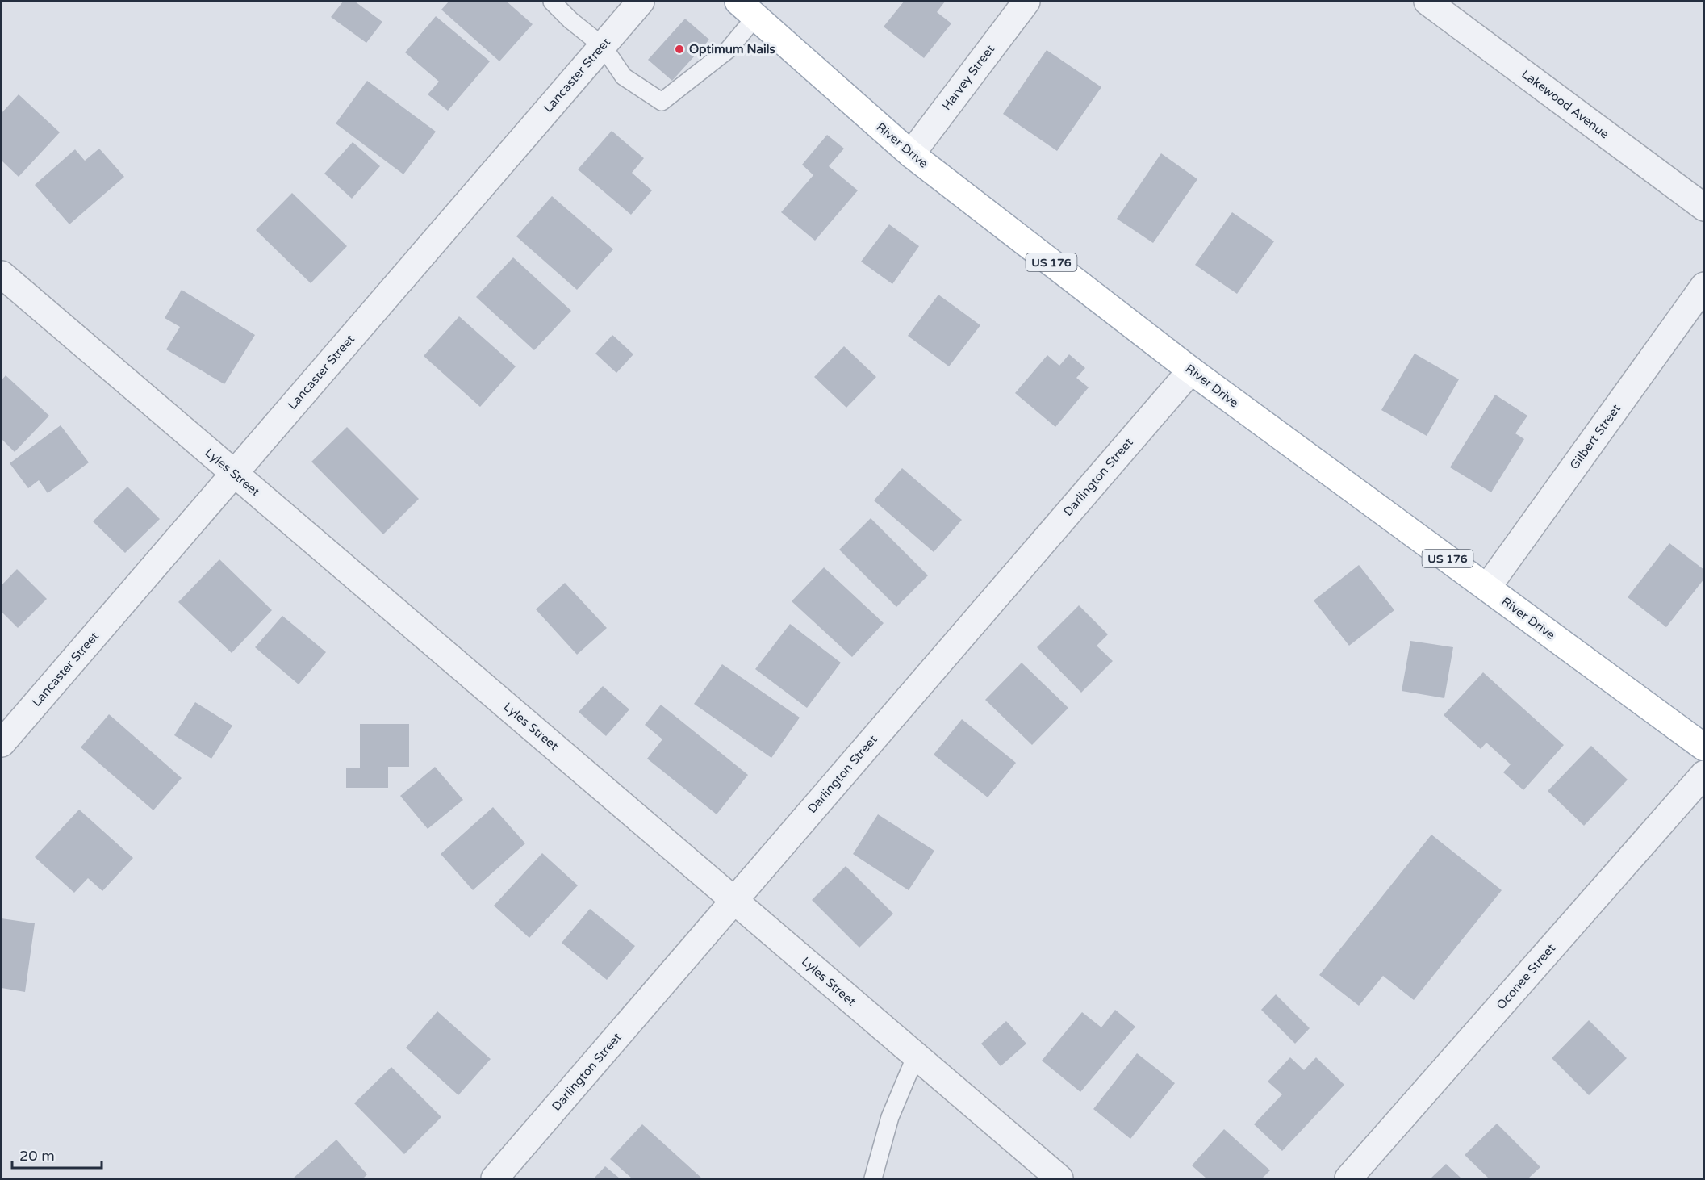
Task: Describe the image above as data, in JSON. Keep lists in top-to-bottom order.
{
  "streets": {
    "main road": ["River Drive", "US 176"],
    "street": [
      "Lancaster Street",
      "Harvey Street",
      "Lakewood Avenue",
      "Gilbert Street",
      "Lyles Street",
      "Darlington Street",
      "Oconee Street"
    ]
  },
  "crossings": [
    ["Lancaster Street", "Lyles Street"],
    ["Harvey Street", "River Drive"],
    ["River Drive", "Gilbert Street"],
    ["River Drive", "Darlington Street"],
    ["Lyles Street", "Darlington Street"]
  ],
  "places": ["Optimum Nails"],
  "scale_bar": "20 m"
}
